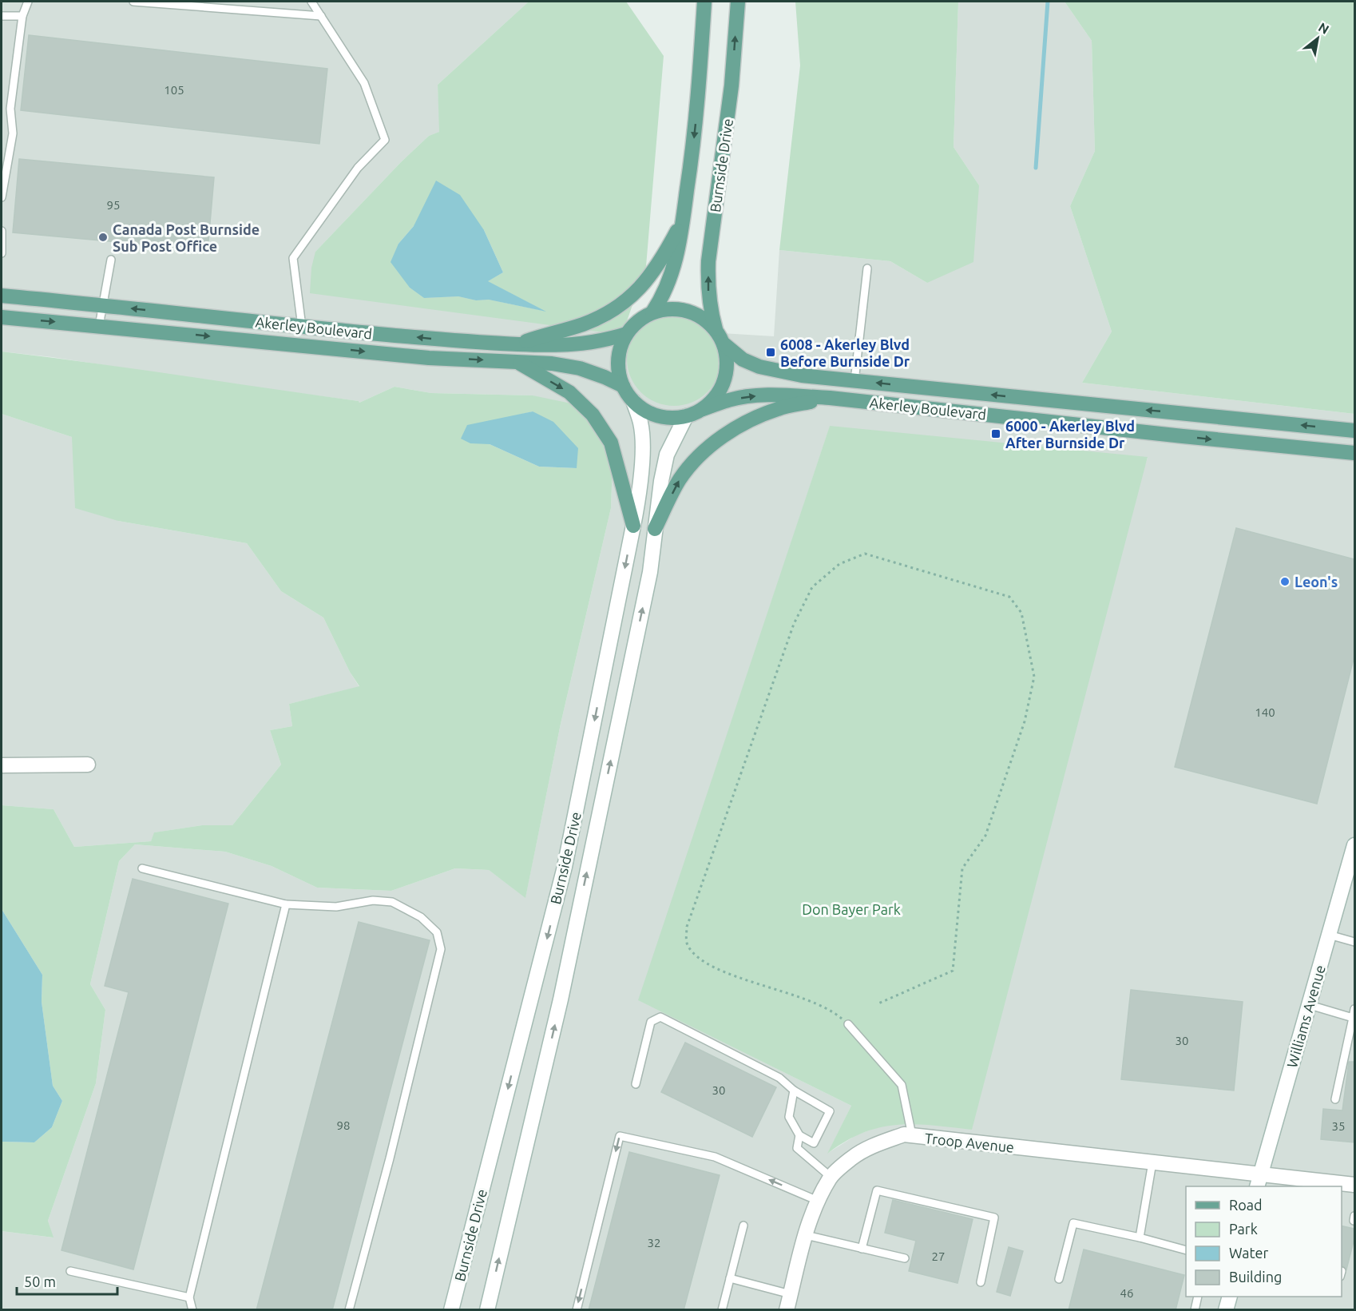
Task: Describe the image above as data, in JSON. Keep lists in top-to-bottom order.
{
  "streets": {
    "main road": [
      "Burnside Drive",
      "Akerley Boulevard",
      "Williams Avenue",
      "Troop Avenue"
    ]
  },
  "crossings": [
    ["Burnside Drive", "Akerley Boulevard"],
    ["Williams Avenue", "Troop Avenue"]
  ],
  "parks": ["Don Bayer Park"],
  "places": {
    "other": ["Canada Post Burnside Sub Post Office", "Leon's"],
    "transit": ["6008 - Akerley Blvd Before Burnside Dr", "6000 - Akerley Blvd After Burnside Dr"]
  },
  "house_numbers": [
    "105",
    "95",
    "140",
    "30",
    "30",
    "98",
    "35",
    "32",
    "27",
    "46"
  ],
  "legend": [
    "Road",
    "Park",
    "Water",
    "Building"
  ],
  "scale_bar": "50 m",
  "north": "top right"
}
